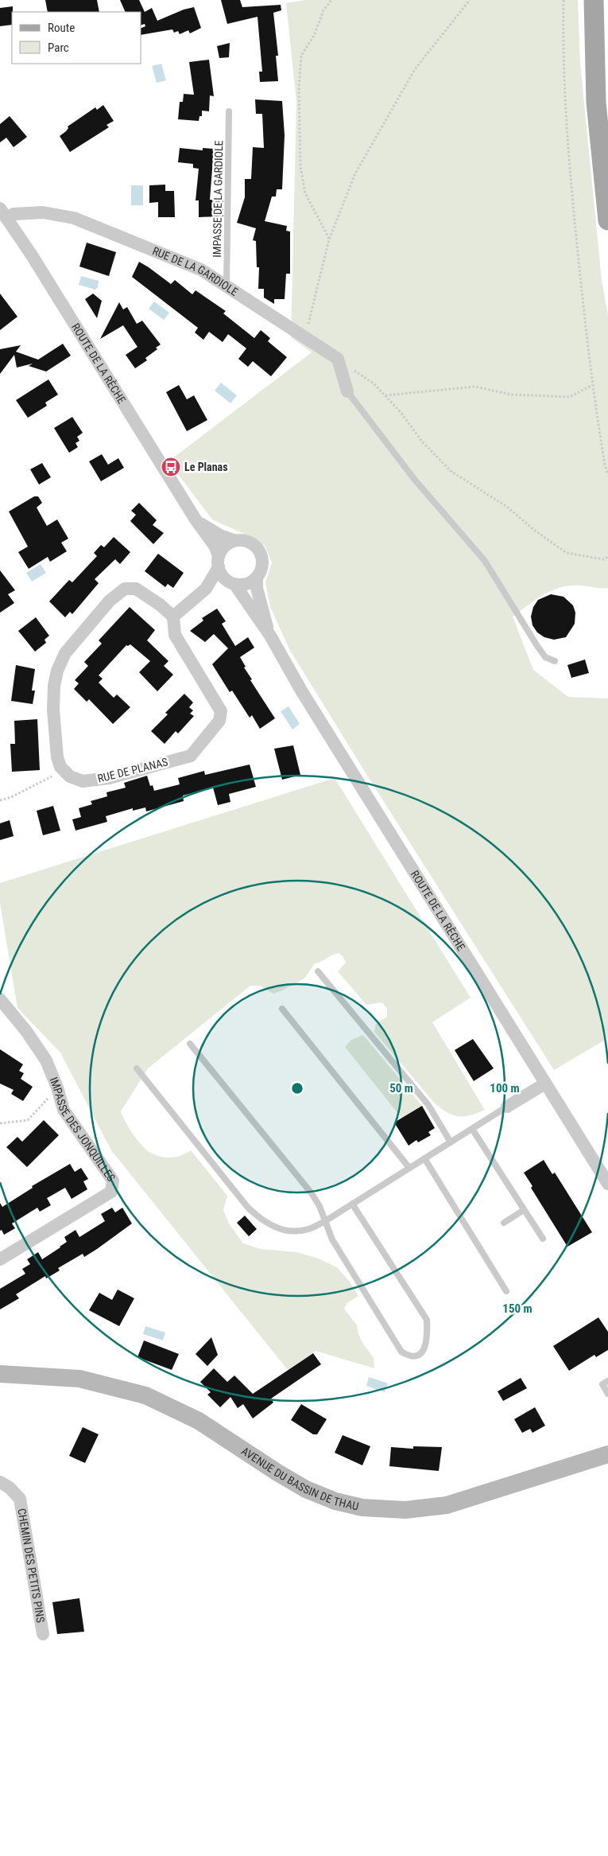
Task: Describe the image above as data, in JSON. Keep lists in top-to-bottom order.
{
  "streets": {
    "main road": ["AVENUE DU BASSIN DE THAU"],
    "street": [
      "RUE DE LA GARDIOLE",
      "ROUTE DE LA RÈCHE",
      "RUE DE PLANAS",
      "IMPASSE DES JONQUILLES",
      "CHEMIN DES PETITS PINS"
    ],
    "lane": ["IMPASSE DE LA GARDIOLE"]
  },
  "crossings": [
    ["IMPASSE DE LA GARDIOLE", "RUE DE LA GARDIOLE"],
    ["RUE DE LA GARDIOLE", "ROUTE DE LA RÈCHE"]
  ],
  "places": {
    "bus stop": ["Le Planas"]
  },
  "legend": ["Route", "Parc"],
  "rings": ["50 m", "100 m", "150 m"]
}
